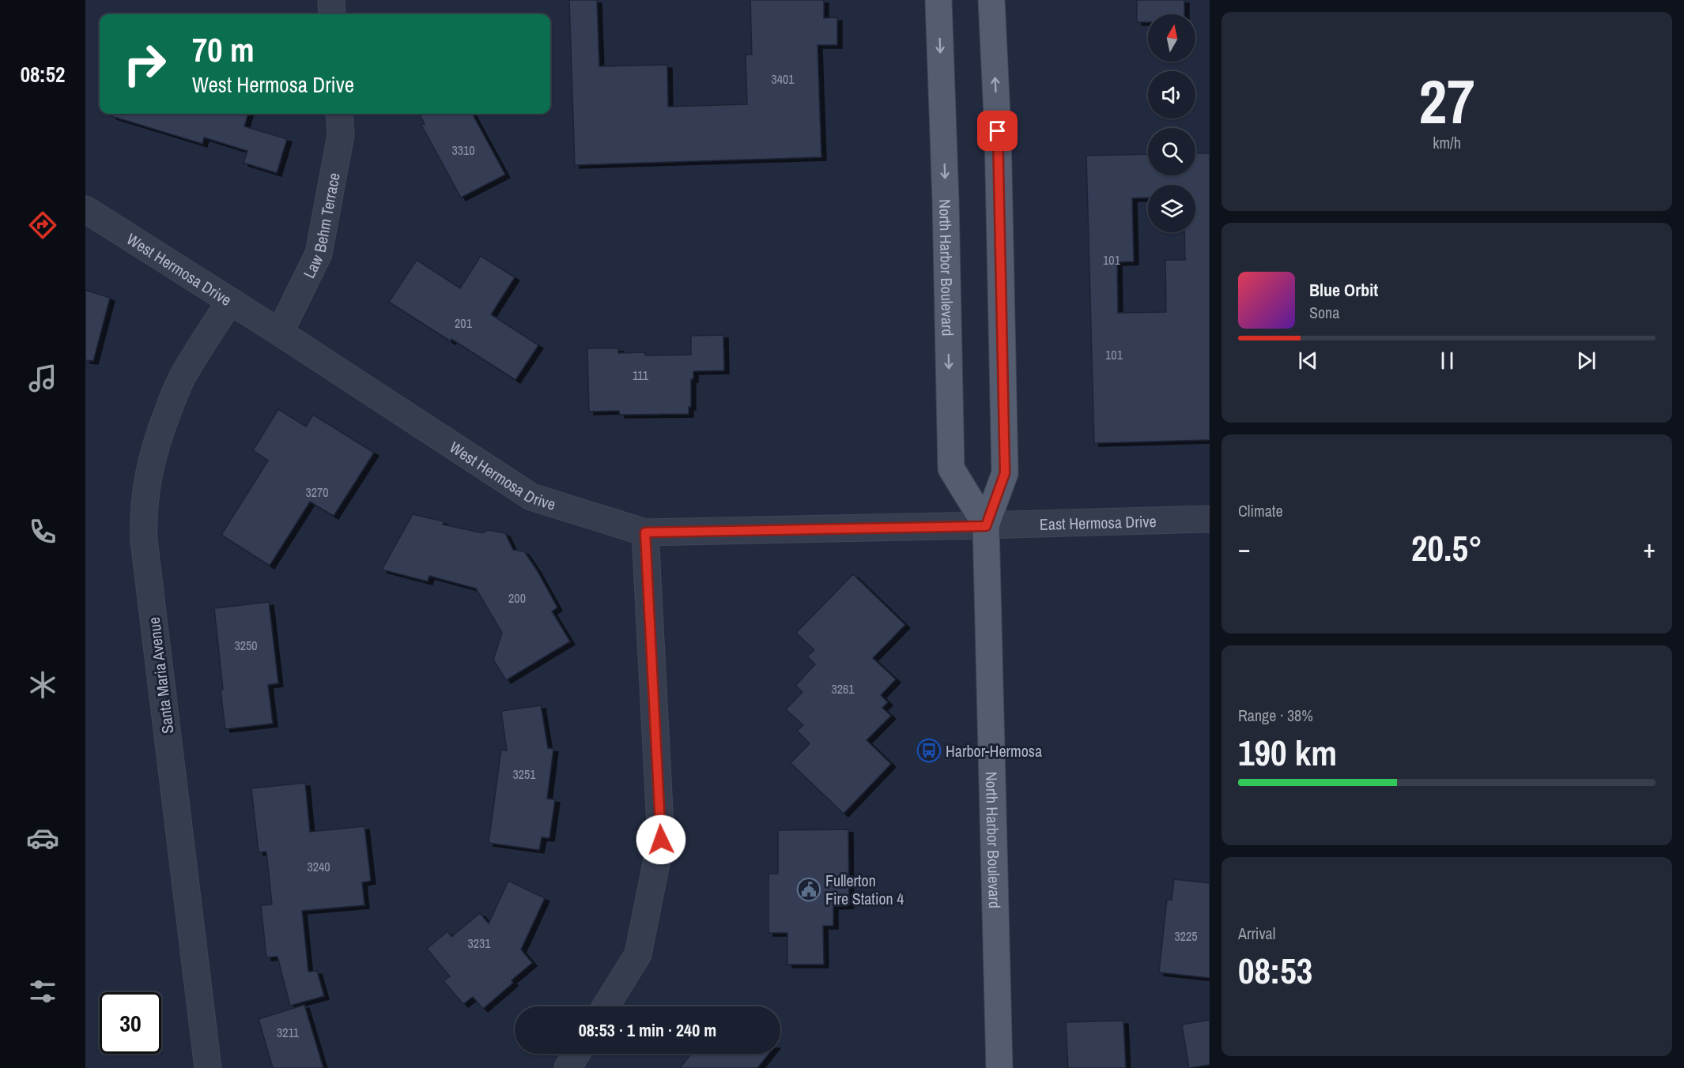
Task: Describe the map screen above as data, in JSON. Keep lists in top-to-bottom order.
{
  "streets": {
    "main road": ["North Harbor Boulevard"],
    "street": [
      "Law Behm Terrace",
      "West Hermosa Drive",
      "East Hermosa Drive",
      "Santa Maria Avenue"
    ]
  },
  "crossings": [
    ["Law Behm Terrace", "West Hermosa Drive"],
    ["North Harbor Boulevard", "West Hermosa Drive"],
    ["North Harbor Boulevard", "East Hermosa Drive"],
    ["West Hermosa Drive", "East Hermosa Drive"],
    ["West Hermosa Drive", "Santa Maria Avenue"]
  ],
  "places": {
    "bus stop": ["Harbor-Hermosa"],
    "public building": ["Fullerton Fire Station 4"]
  },
  "house_numbers": [
    "3401",
    "3310",
    "101",
    "201",
    "101",
    "111",
    "3270",
    "200",
    "3250",
    "3261",
    "3251",
    "3240",
    "3225",
    "3231",
    "3211"
  ],
  "north": "top",
  "page": {
    "tabs": "08:52",
    "tile": [
      ["27", "km/h"],
      "Climate",
      ["Range · 38%", "190 km"],
      ["Arrival", "08:53"]
    ],
    "turn": ["70 m", "West Hermosa Drive"],
    "song": ["Blue Orbit", "Sona"],
    "heat": ["−", "20.5°", "+"],
    "limit": "30",
    "trip": "08:53 · 1 min · 240 m"
  }
}
